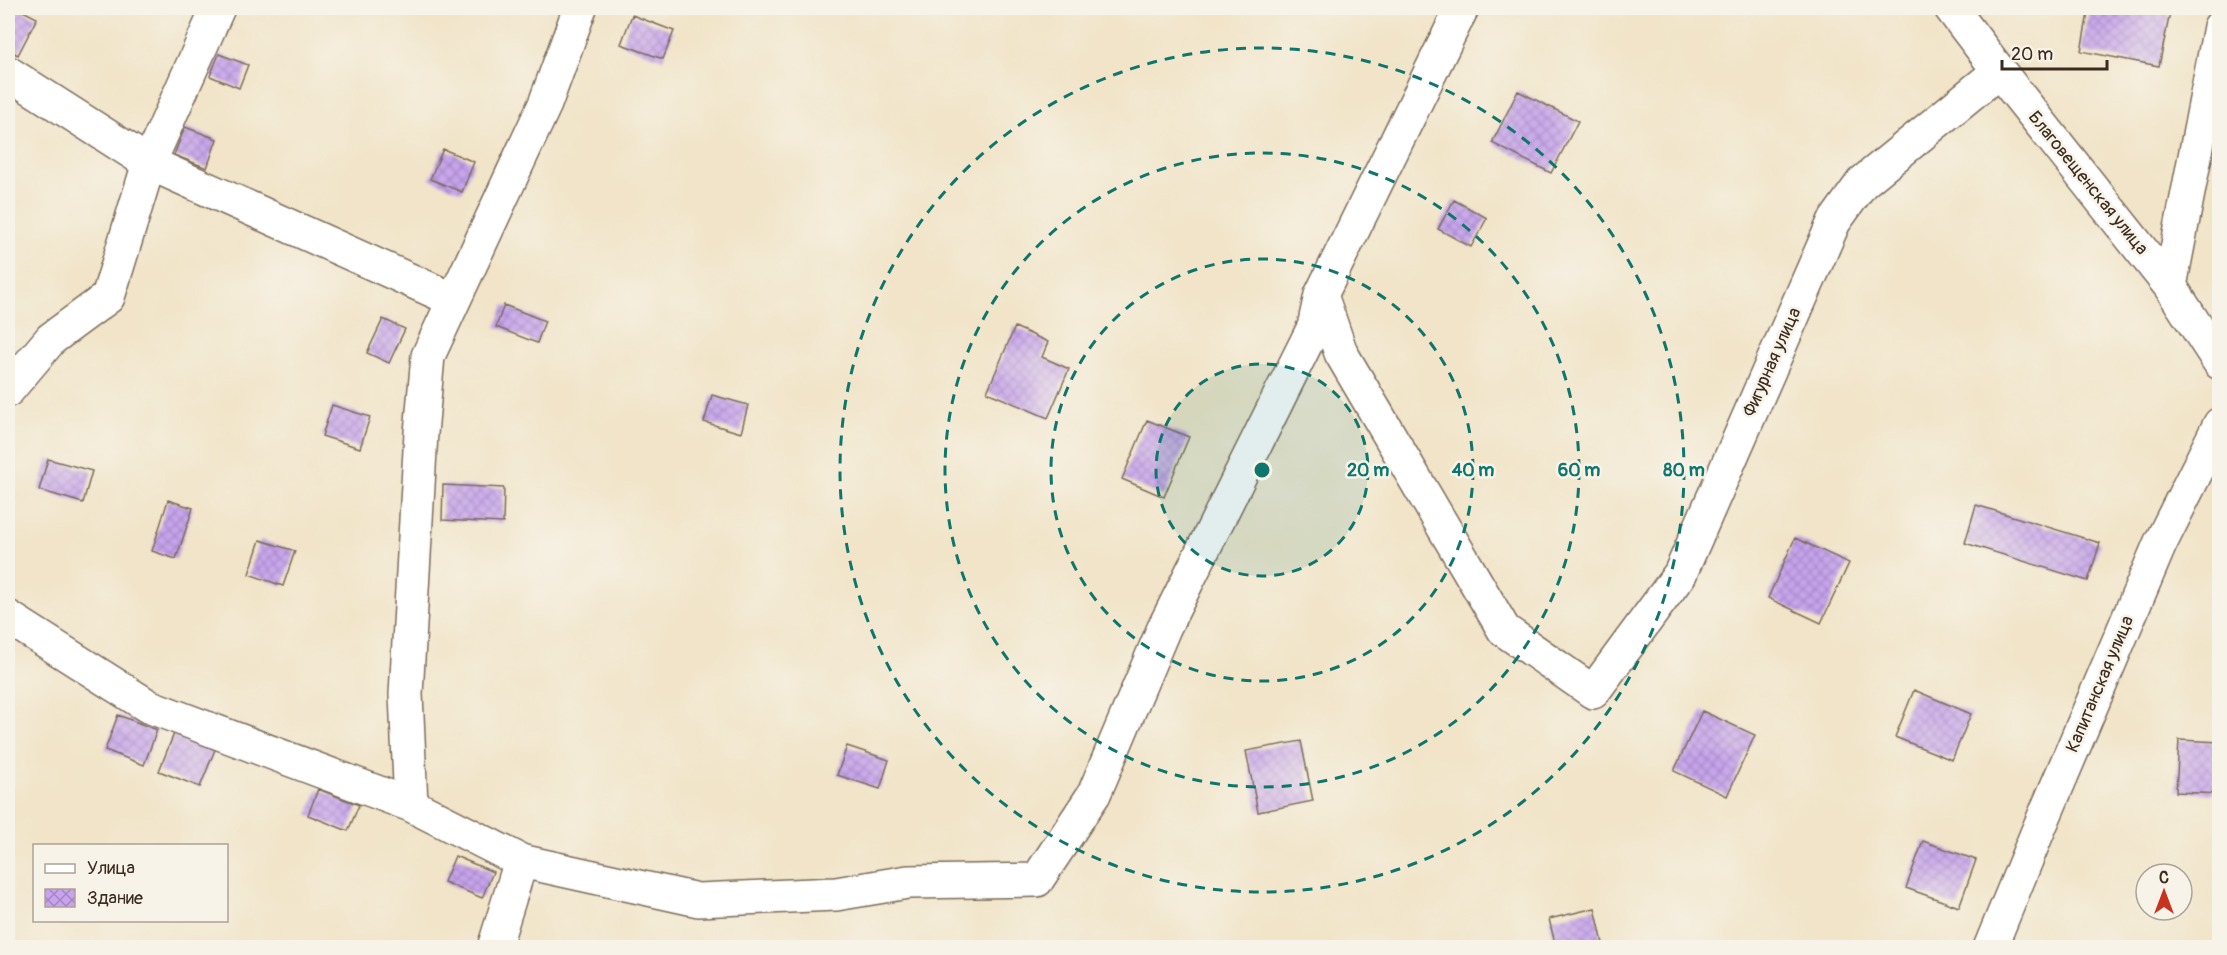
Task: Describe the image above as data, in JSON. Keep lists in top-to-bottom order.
{
  "streets": {
    "street": ["Благовещенская улица", "Фигурная улица", "Капитанская улица"]
  },
  "crossings": [
    ["Благовещенская улица", "Фигурная улица"]
  ],
  "legend": ["Улица", "Здание"],
  "scale_bar": "20 m",
  "north": "top",
  "rings": [
    "20 m",
    "40 m",
    "60 m",
    "80 m"
  ]
}
